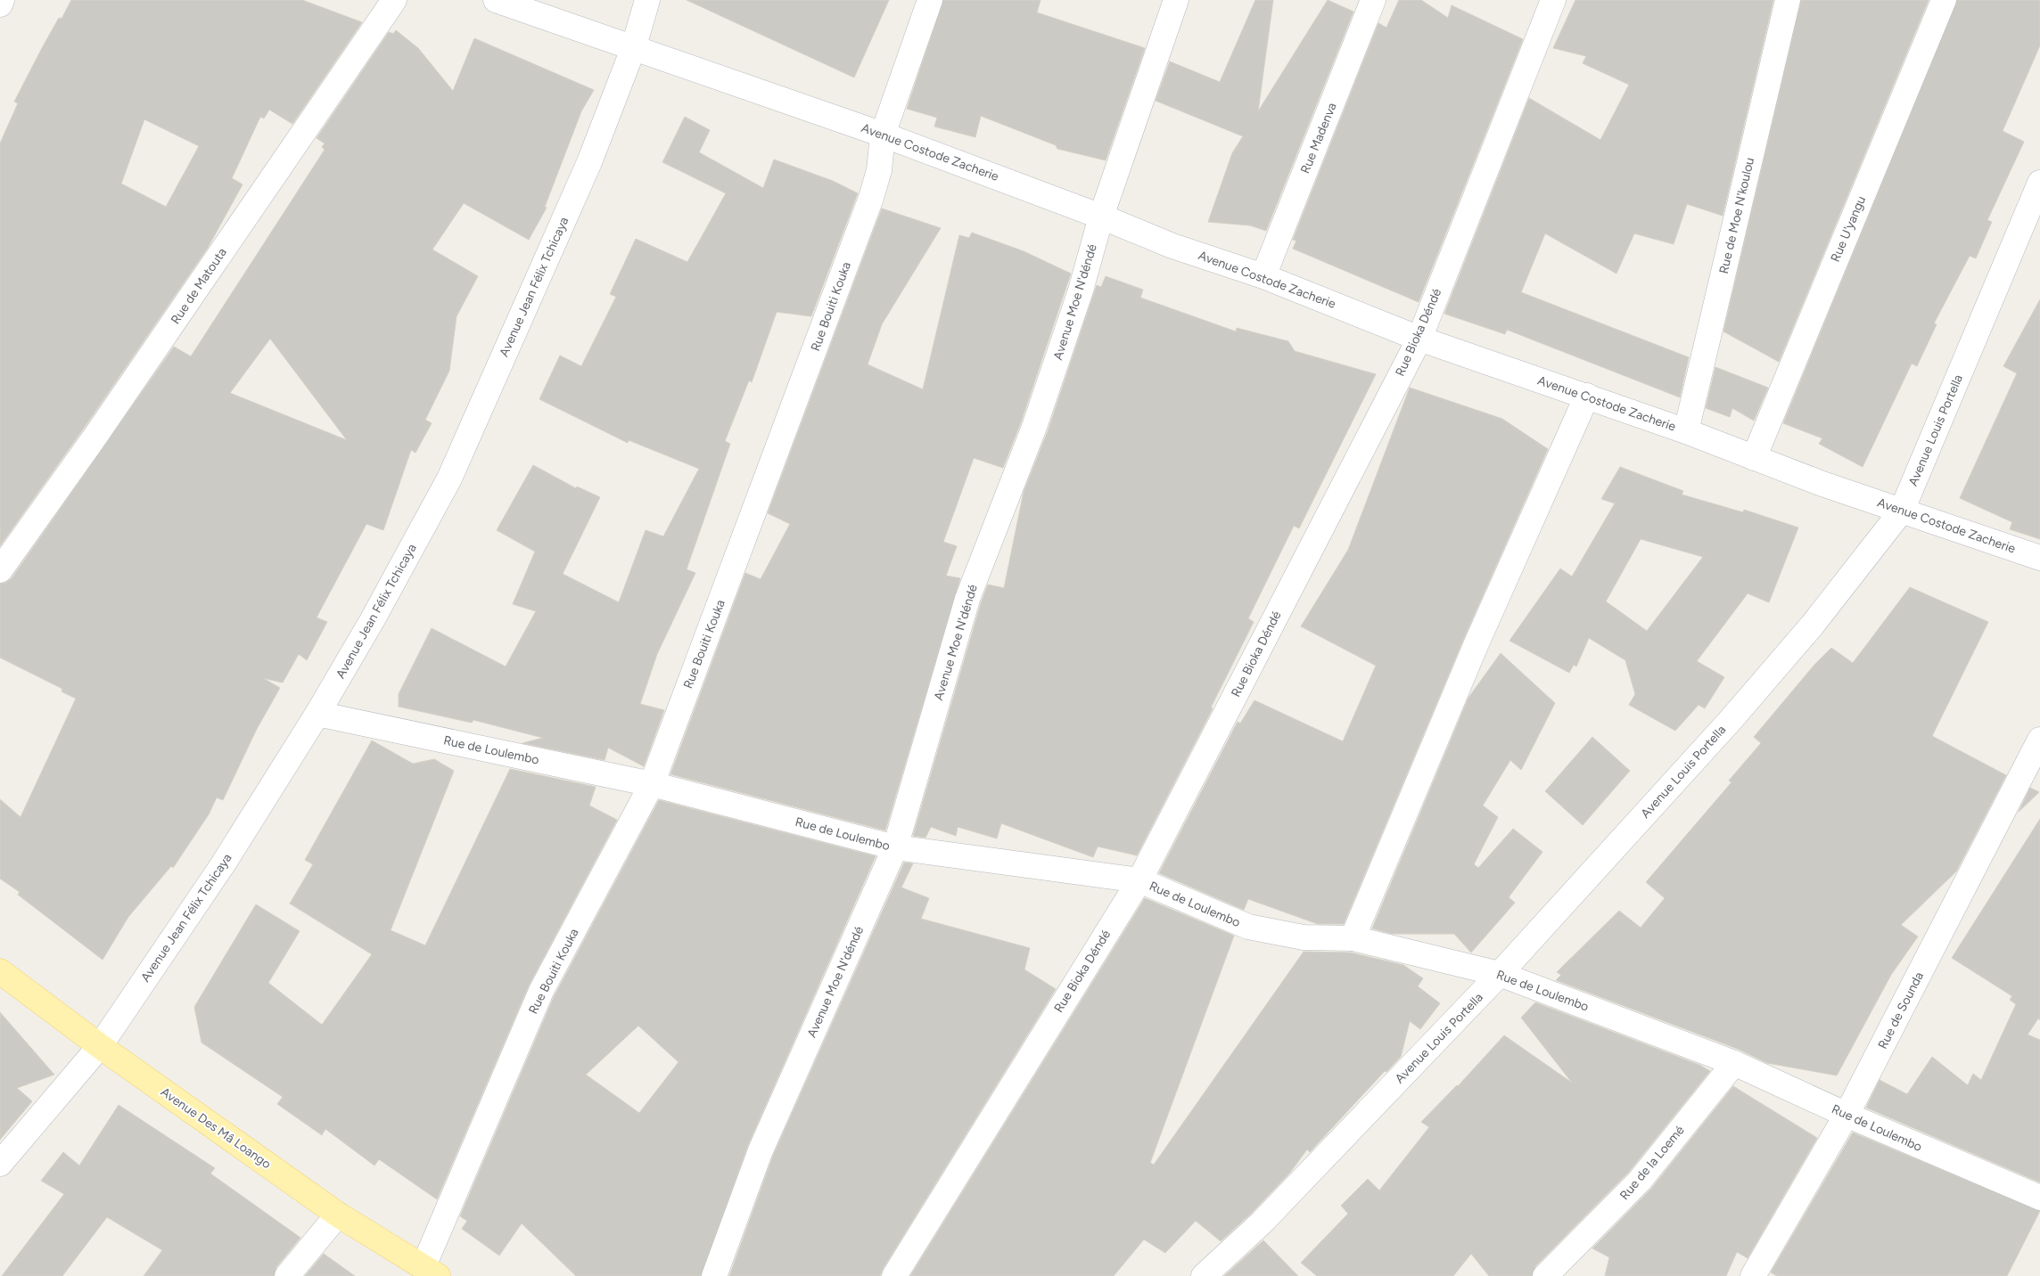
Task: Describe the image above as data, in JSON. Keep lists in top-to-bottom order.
{
  "streets": {
    "main road": ["Avenue Des Mâ Loango"],
    "street": [
      "Rue Madenva",
      "Avenue Costode Zacherie",
      "Rue de Moe N'koulou",
      "Rue U'yangu",
      "Rue de Matouta",
      "Avenue Jean Félix Tchicaya",
      "Avenue Moe N'déndé",
      "Rue Bouiti Kouka",
      "Rue Bioka Déndé",
      "Avenue Louis Portella",
      "Rue de Loulembo",
      "Rue de Sounda",
      "Rue de la Loemé"
    ]
  },
  "crossings": [
    ["Rue Madenva", "Avenue Costode Zacherie"],
    ["Avenue Costode Zacherie", "Rue de Moe N'koulou"],
    ["Avenue Costode Zacherie", "Rue U'yangu"],
    ["Avenue Costode Zacherie", "Avenue Jean Félix Tchicaya"],
    ["Avenue Costode Zacherie", "Avenue Moe N'déndé"],
    ["Avenue Costode Zacherie", "Rue Bouiti Kouka"],
    ["Avenue Costode Zacherie", "Rue Bioka Déndé"],
    ["Avenue Costode Zacherie", "Avenue Louis Portella"],
    ["Avenue Jean Félix Tchicaya", "Rue de Loulembo"],
    ["Avenue Jean Félix Tchicaya", "Avenue Des Mâ Loango"],
    ["Avenue Moe N'déndé", "Rue de Loulembo"],
    ["Rue Bouiti Kouka", "Rue de Loulembo"],
    ["Rue Bouiti Kouka", "Avenue Des Mâ Loango"],
    ["Rue Bioka Déndé", "Rue de Loulembo"],
    ["Avenue Louis Portella", "Rue de Loulembo"],
    ["Rue de Loulembo", "Rue de Sounda"],
    ["Rue de Loulembo", "Rue de la Loemé"]
  ]
}
